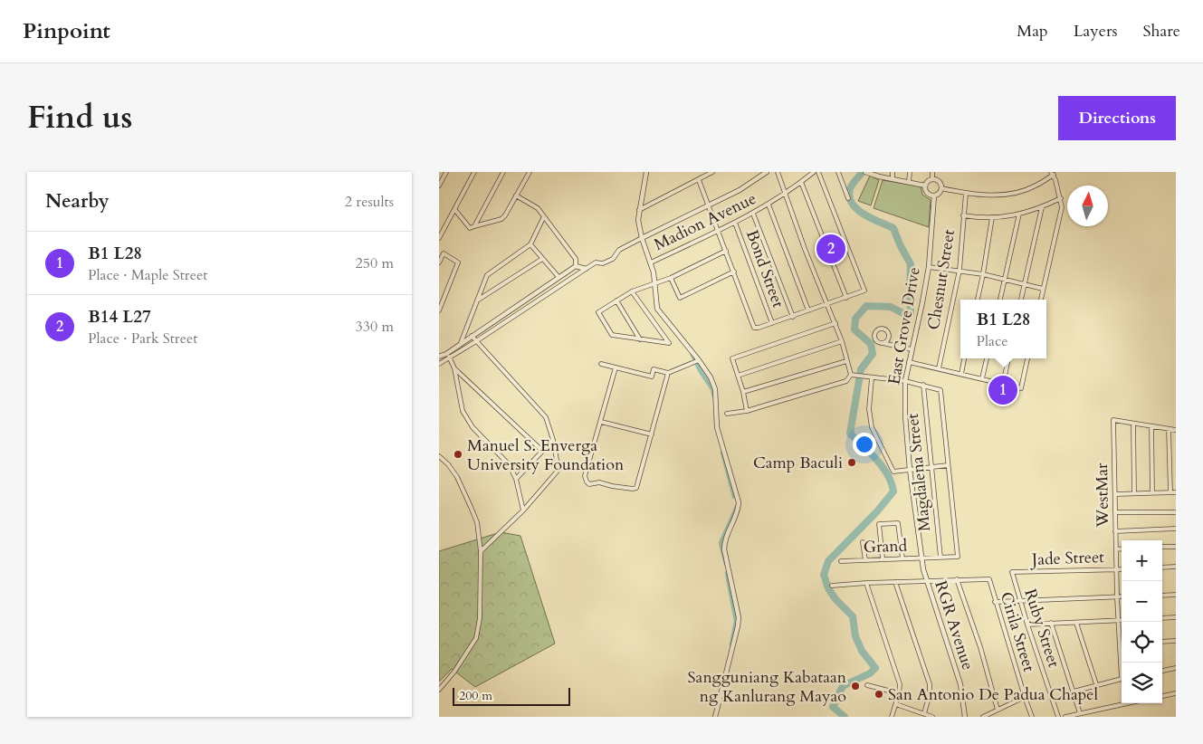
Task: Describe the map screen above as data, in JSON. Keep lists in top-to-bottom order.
{
  "streets": {
    "street": [
      "Madion Avenue",
      "Bond Street",
      "Chesnut Street",
      "East Grove Drive",
      "Magdalena Street",
      "WestMar",
      "Grand",
      "Jade Street",
      "RGR Avenue",
      "Ruby Street",
      "Cirila Street"
    ]
  },
  "crossings": [
    ["Madion Avenue", "Bond Street"],
    ["East Grove Drive", "Grand"],
    ["East Grove Drive", "RGR Avenue"],
    ["Magdalena Street", "Grand"],
    ["WestMar", "Jade Street"],
    ["Jade Street", "Ruby Street"]
  ],
  "places": [
    "Manuel S. Enverga University Foundation",
    "Camp Baculi",
    "Sangguniang Kabataan ng Kanlurang Mayao",
    "San Antonio De Padua Chapel"
  ],
  "scale_bar": "200 m",
  "north": "top",
  "page": {
    "header": "Pinpoint",
    "nav": ["Map", "Layers", "Share"],
    "title": "Find us",
    "buttons": "Directions",
    "heading": ["Nearby", "2 results"],
    "list": [
      {
        "mark": "1",
        "name": "B1 L28",
        "note": "Place · Maple Street",
        "value": "250 m"
      },
      {
        "mark": "2",
        "name": "B14 L27",
        "note": "Place · Park Street",
        "value": "330 m"
      }
    ],
    "pins": ["2", "1"],
    "popup": ["B1 L28", "Place"],
    "map_buttons": ["+", "−"],
    "scale": "200 m"
  }
}
